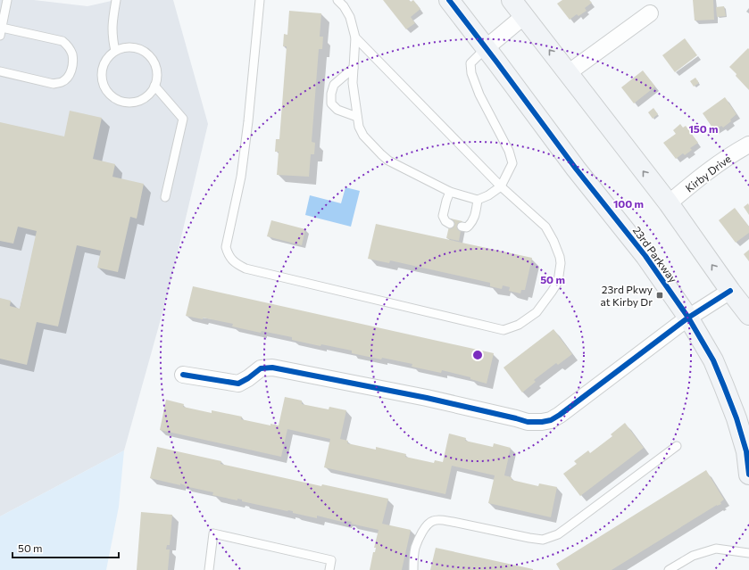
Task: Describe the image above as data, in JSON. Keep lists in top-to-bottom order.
{
  "streets": {
    "street": ["Kirby Drive", "23rd Parkway"]
  },
  "places": {
    "transit": ["23rd Pkwy at Kirby Dr"]
  },
  "scale_bar": "50 m",
  "rings": ["150 m", "100 m", "50 m"]
}
